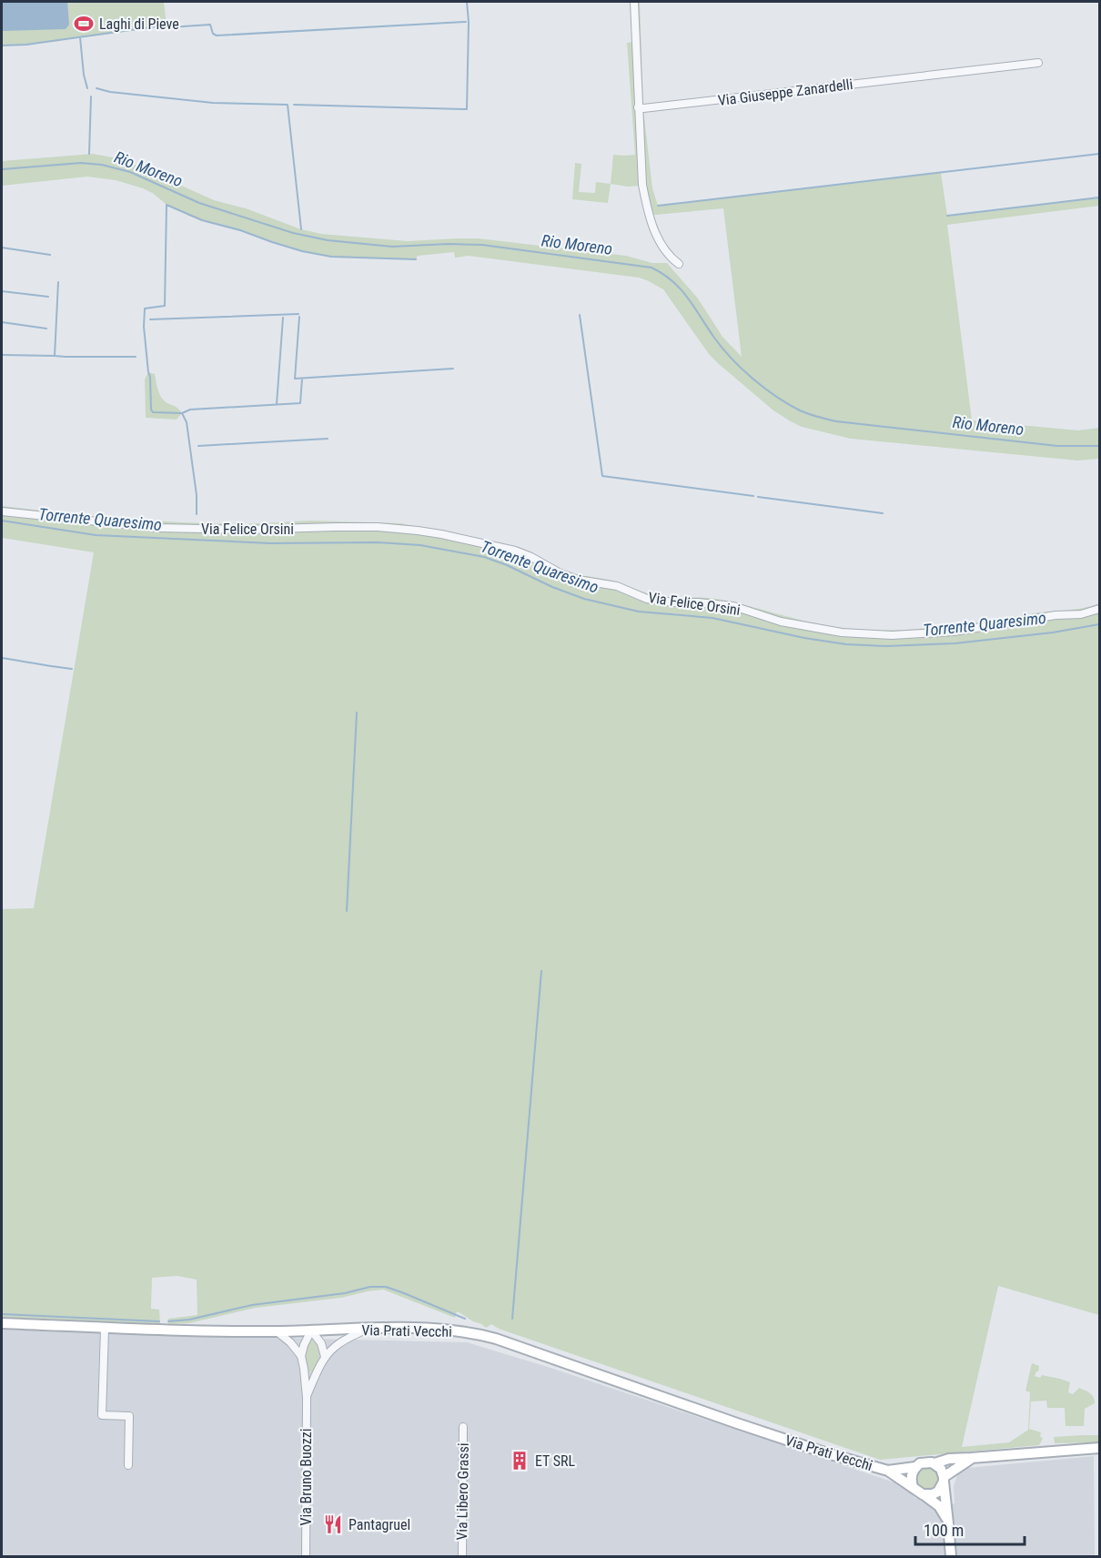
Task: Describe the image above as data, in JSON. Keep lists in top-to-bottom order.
{
  "streets": {
    "main road": ["Via Prati Vecchi"],
    "street": [
      "Via Giuseppe Zanardelli",
      "Via Felice Orsini",
      "Via Bruno Buozzi",
      "Via Libero Grassi"
    ]
  },
  "crossings": [
    ["Via Prati Vecchi", "Via Bruno Buozzi"]
  ],
  "water": ["Rio Moreno", "Torrente Quaresimo"],
  "places": {
    "sports": ["Laghi di Pieve"],
    "building": ["ET SRL"],
    "restaurant": ["Pantagruel"]
  },
  "scale_bar": "100 m"
}
